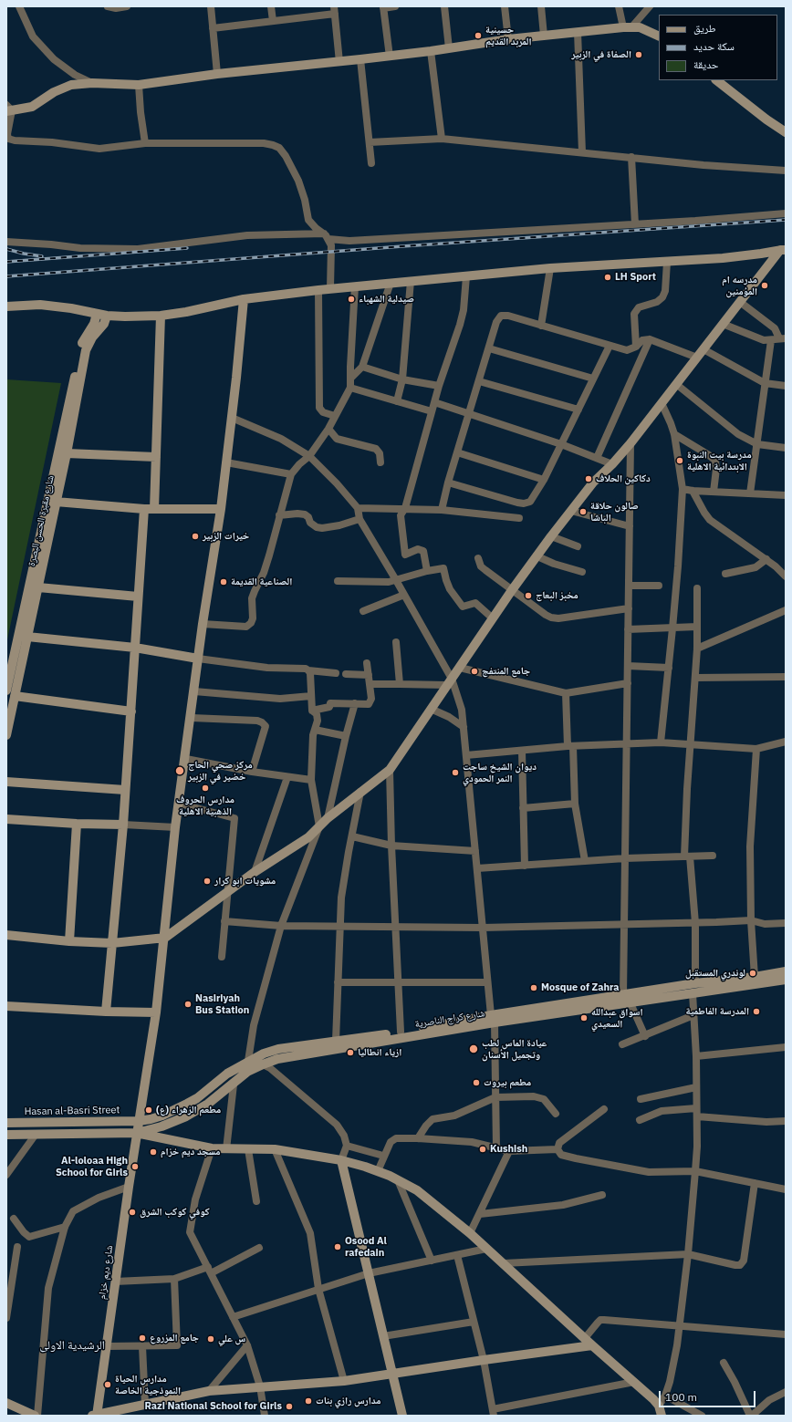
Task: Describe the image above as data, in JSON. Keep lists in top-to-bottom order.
{
  "streets": {
    "street": [
      "شارع مقبرة الحسن البصرة",
      "شارع كراج الناصرية",
      "Hasan al-Basri Street",
      "شارع ديم خزام"
    ]
  },
  "crossings": [
    ["شارع كراج الناصرية", "Hasan al-Basri Street"],
    ["شارع كراج الناصرية", "شارع ديم خزام"],
    ["Hasan al-Basri Street", "شارع ديم خزام"]
  ],
  "districts": ["الرشيدية الاولى"],
  "places": [
    "حسينية المربد القديم",
    "الصفاة في الزبير",
    "LH Sport",
    "مدرسه ام المؤمنين",
    "صيدلية الشهباء",
    "مدرسة بيت النبوة الابتدائية الاهلية",
    "دكاكين الحلاف",
    "صالون حلاقة الباشا",
    "خيرات الزبير",
    "الصناعية القديمة",
    "مخبز البعاج",
    "جامع المنتفج",
    "مركز صحي الحاج خضير في الزبير",
    "ديوان الشيخ ساجت النمر الحمودي",
    "مدارس الحروف الذهبية الاهلية",
    "مشويات ابو كرار",
    "لوندري المستقبل",
    "Mosque of Zahra",
    "Nasiriyah Bus Station",
    "المدرسة الفاطمية",
    "اسواق عبدالله السعيدي",
    "عيادة الماس لطب وتجميل الأسنان",
    "ازياء انطاليا",
    "مطعم بيروت",
    "مطعم الزهراء (ع)",
    "Kushish",
    "مسجد ديم خزام",
    "Al-loloaa High School for Girls",
    "كوفي كوكب الشرق",
    "Osood Al rafedain",
    "جامع المزروع",
    "س علي",
    "مدارس الحياة النموذجية الخاصة",
    "مدارس رازي بنات",
    "Razi National School for Girls"
  ],
  "legend": ["طريق", "سكة حديد", "حديقة"],
  "scale_bar": "100 m"
}
